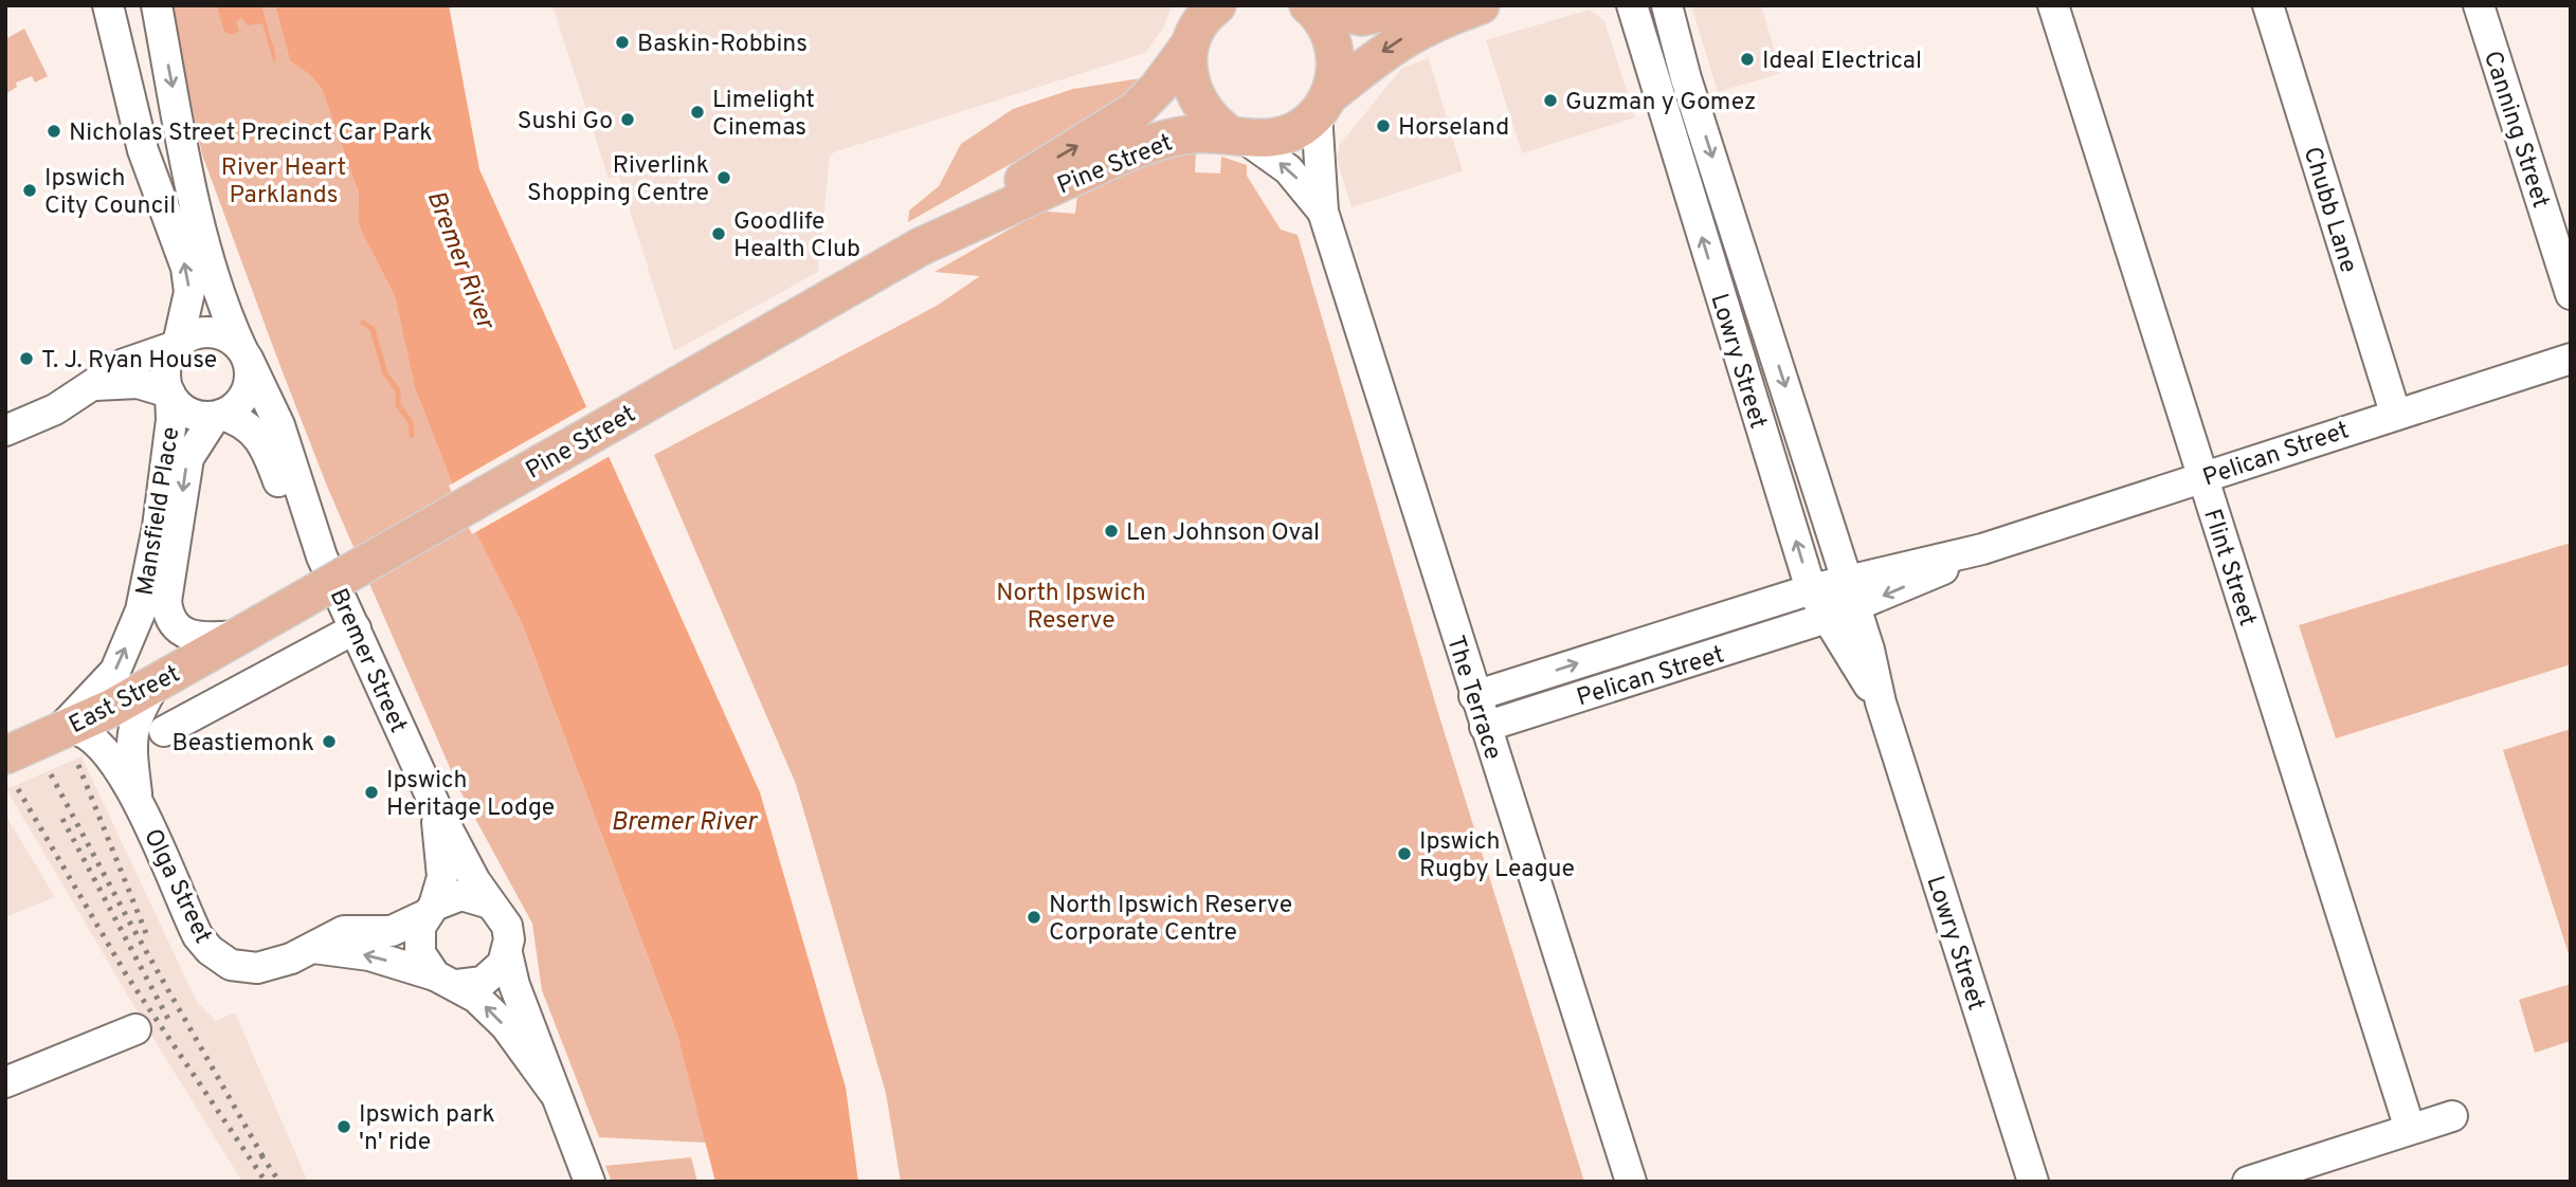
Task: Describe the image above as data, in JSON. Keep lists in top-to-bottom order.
{
  "streets": {
    "main road": ["Pine Street", "East Street"],
    "street": [
      "Canning Street",
      "Chubb Lane",
      "Lowry Street",
      "Pelican Street",
      "Mansfield Place",
      "Flint Street",
      "Bremer Street",
      "The Terrace",
      "Olga Street"
    ]
  },
  "crossings": [
    ["Pine Street", "Mansfield Place"],
    ["Pine Street", "The Terrace"],
    ["Pine Street", "East Street"],
    ["Chubb Lane", "Pelican Street"],
    ["Lowry Street", "Pelican Street"],
    ["Pelican Street", "Flint Street"],
    ["Pelican Street", "The Terrace"],
    ["Mansfield Place", "Bremer Street"],
    ["Mansfield Place", "East Street"],
    ["Mansfield Place", "Olga Street"],
    ["Bremer Street", "East Street"],
    ["Bremer Street", "Olga Street"],
    ["East Street", "Olga Street"]
  ],
  "water": ["Bremer River"],
  "parks": ["River Heart Parklands", "North Ipswich Reserve"],
  "places": [
    "Baskin-Robbins",
    "Ideal Electrical",
    "Guzman y Gomez",
    "Limelight Cinemas",
    "Sushi Go",
    "Horseland",
    "Nicholas Street Precinct Car Park",
    "Riverlink Shopping Centre",
    "Ipswich City Council",
    "Goodlife Health Club",
    "T. J. Ryan House",
    "Len Johnson Oval",
    "Beastiemonk",
    "Ipswich Heritage Lodge",
    "Ipswich Rugby League",
    "North Ipswich Reserve Corporate Centre",
    "Ipswich park 'n' ride"
  ]
}
